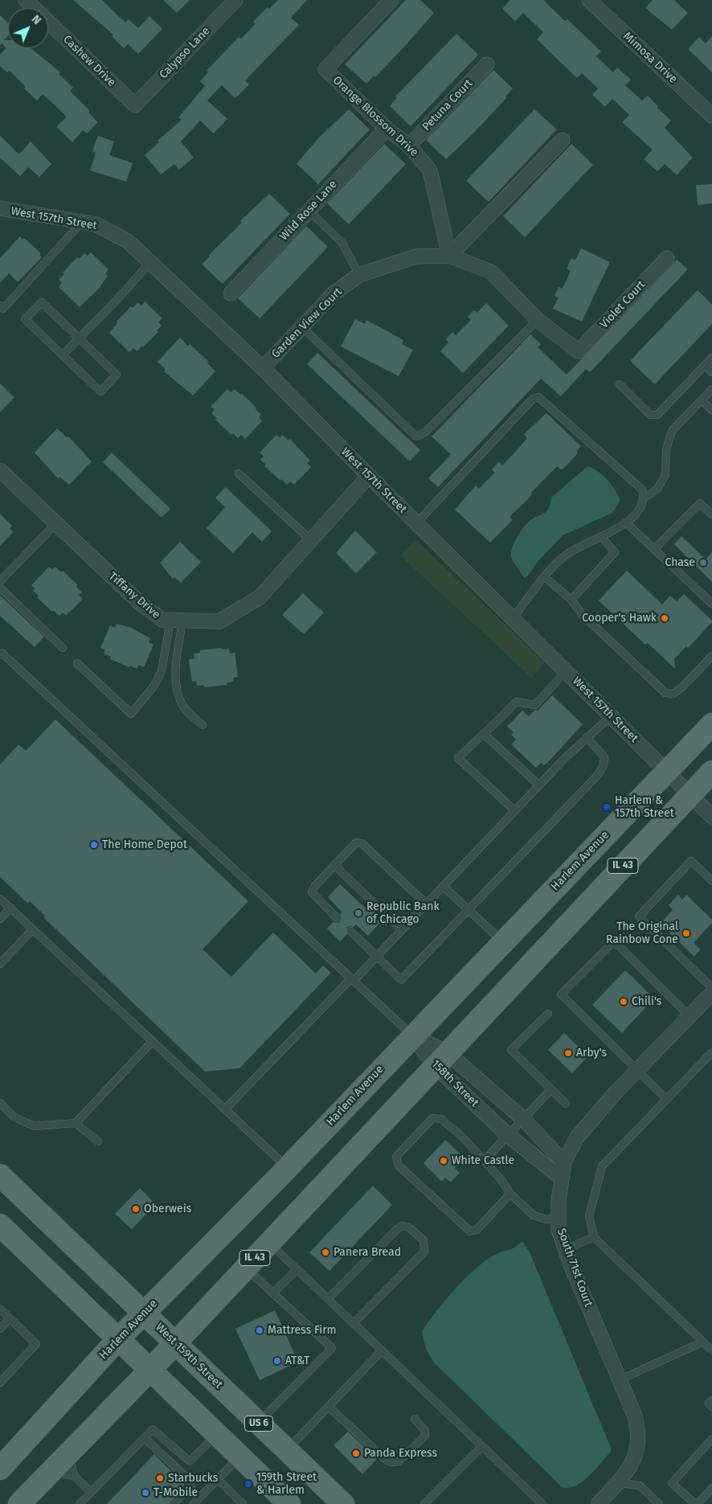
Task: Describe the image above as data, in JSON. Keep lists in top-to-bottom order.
{
  "streets": {
    "main road": [
      "Harlem Avenue",
      "IL 43",
      "West 159th Street",
      "US 6"
    ],
    "street": [
      "Calypso Lane",
      "Mimosa Drive",
      "Cashew Drive",
      "Petuna Court",
      "Orange Blossom Drive",
      "Wild Rose Lane",
      "West 157th Street",
      "Violet Court",
      "Garden View Court",
      "Tiffany Drive",
      "158th Street",
      "South 71st Court"
    ]
  },
  "crossings": [
    ["Calypso Lane", "Cashew Drive"],
    ["Petuna Court", "Orange Blossom Drive"],
    ["Orange Blossom Drive", "Wild Rose Lane"],
    ["Orange Blossom Drive", "Garden View Court"],
    ["West 157th Street", "Garden View Court"],
    ["West 157th Street", "Tiffany Drive"],
    ["West 157th Street", "Harlem Avenue"],
    ["West 157th Street", "IL 43"],
    ["Violet Court", "Garden View Court"],
    ["Harlem Avenue", "158th Street"],
    ["Harlem Avenue", "West 159th Street"],
    ["IL 43", "158th Street"],
    ["IL 43", "West 159th Street"],
    ["158th Street", "South 71st Court"]
  ],
  "places": [
    "Chase",
    "Cooper's Hawk",
    "Harlem & 157th Street",
    "The Home Depot",
    "Republic Bank of Chicago",
    "The Original Rainbow Cone",
    "Chili's",
    "Arby's",
    "White Castle",
    "Oberweis",
    "Panera Bread",
    "Mattress Firm",
    "AT&T",
    "Panda Express",
    "Starbucks",
    "159th Street & Harlem",
    "T-Mobile"
  ],
  "north": "top right"
}
